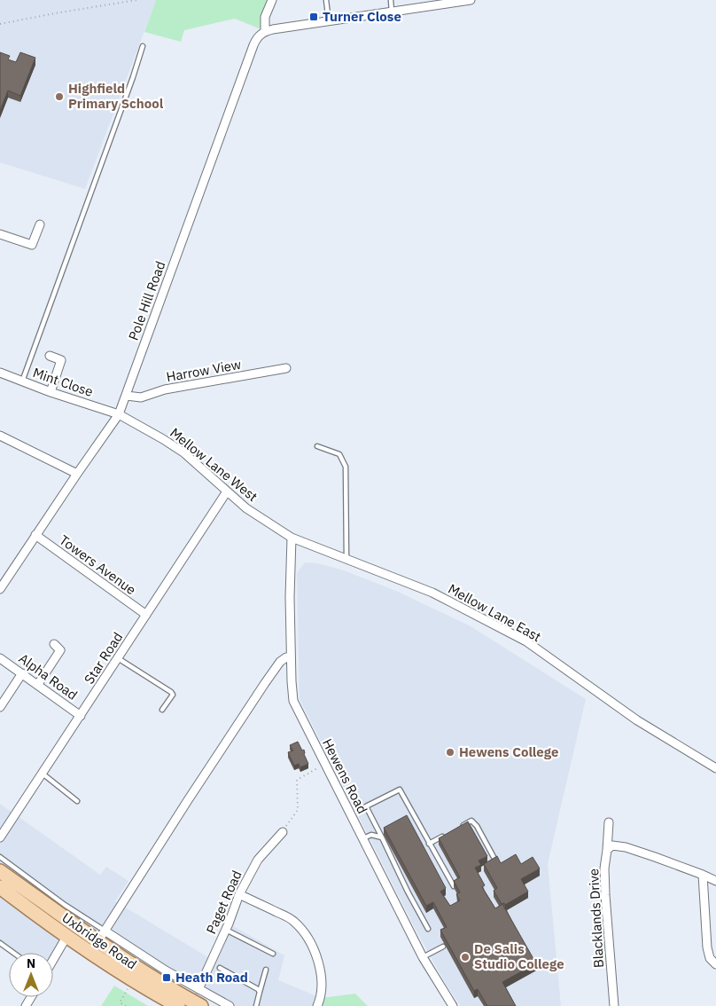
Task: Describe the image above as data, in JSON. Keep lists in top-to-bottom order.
{
  "streets": {
    "main road": ["Uxbridge Road"],
    "street": [
      "Pole Hill Road",
      "Harrow View",
      "Mint Close",
      "Mellow Lane West",
      "Towers Avenue",
      "Mellow Lane East",
      "Star Road",
      "Alpha Road",
      "Hewens Road",
      "Paget Road",
      "Blacklands Drive"
    ]
  },
  "crossings": [
    ["Pole Hill Road", "Harrow View"],
    ["Pole Hill Road", "Mint Close"],
    ["Pole Hill Road", "Mellow Lane West"],
    ["Pole Hill Road", "Towers Avenue"],
    ["Mint Close", "Mellow Lane West"],
    ["Mellow Lane West", "Mellow Lane East"],
    ["Mellow Lane West", "Star Road"],
    ["Mellow Lane West", "Hewens Road"],
    ["Towers Avenue", "Star Road"],
    ["Mellow Lane East", "Hewens Road"],
    ["Star Road", "Alpha Road"]
  ],
  "places": {
    "transit": ["Turner Close", "Heath Road"],
    "other": ["Highfield Primary School", "Hewens College", "De Salis Studio College"]
  },
  "north": "top"
}
